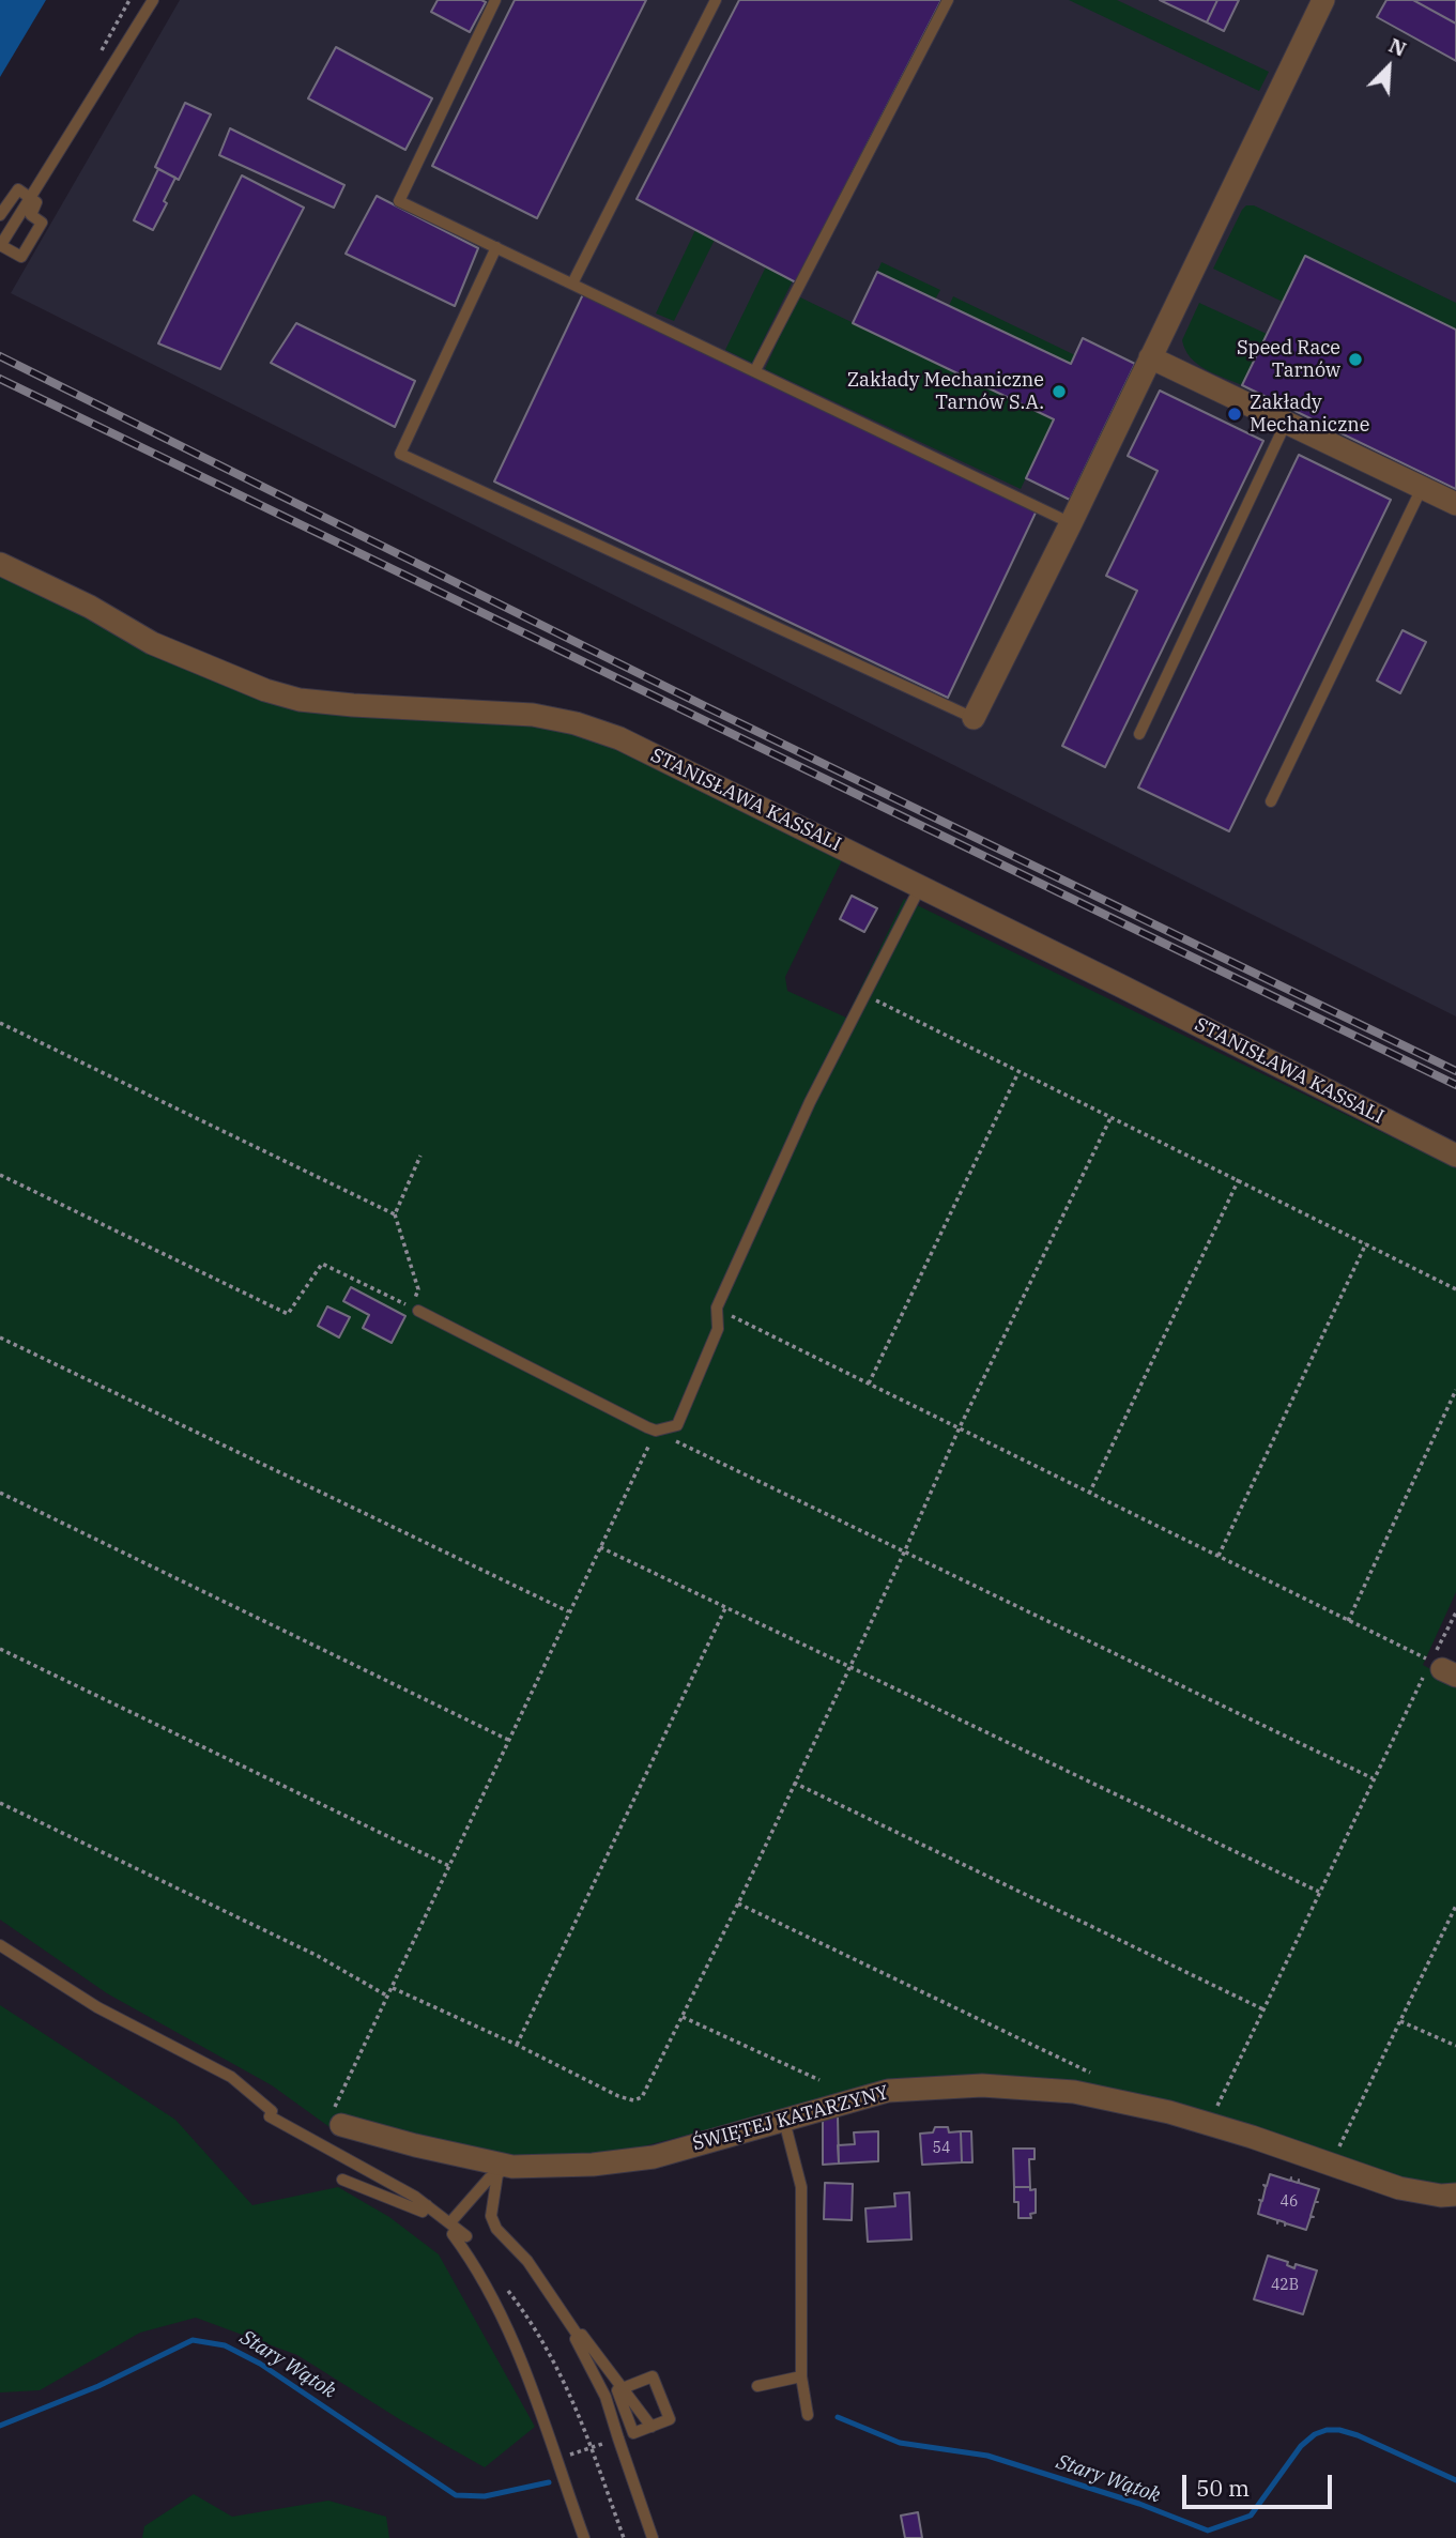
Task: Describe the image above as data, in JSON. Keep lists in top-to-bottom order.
{
  "streets": {
    "street": ["STANISŁAWA KASSALI", "ŚWIĘTEJ KATARZYNY"]
  },
  "water": ["Stary Wątok"],
  "places": ["Speed Race Tarnów", "Zakłady Mechaniczne Tarnów S.A.", "Zakłady Mechaniczne"],
  "house_numbers": ["54", "46", "42B"],
  "scale_bar": "50 m",
  "north": "top right"
}
